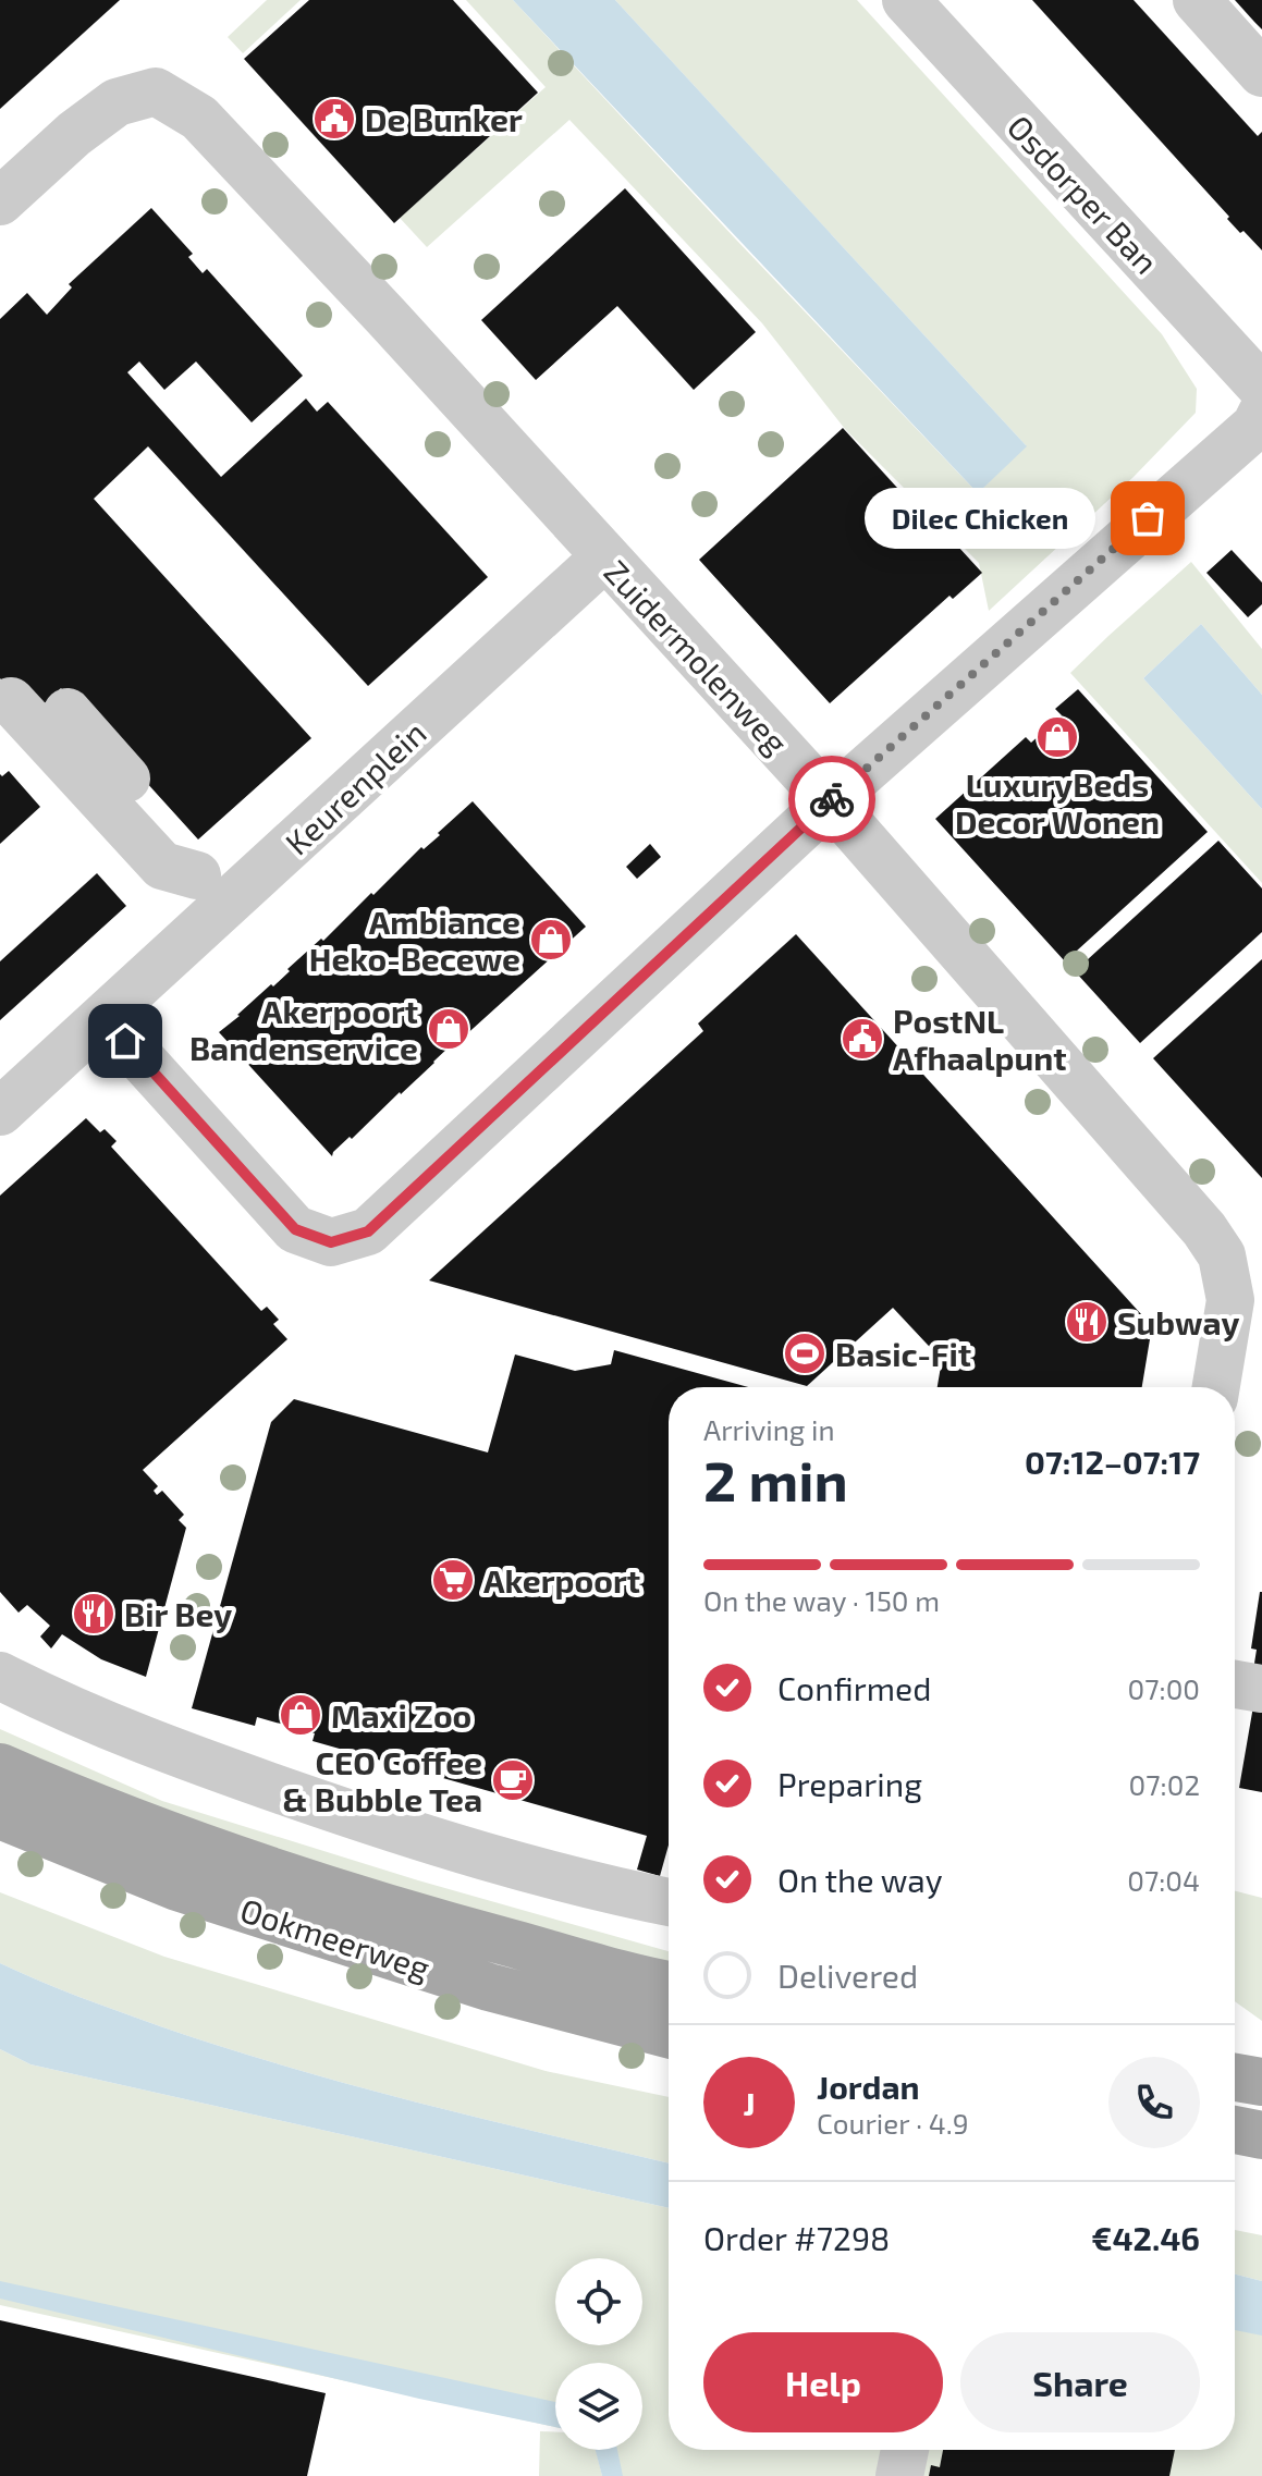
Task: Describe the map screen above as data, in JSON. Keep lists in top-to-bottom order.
{
  "streets": {
    "main road": ["Ookmeerweg"],
    "street": ["Osdorper Ban", "Zuidermolenweg", "Keurenplein"]
  },
  "crossings": [
    ["Zuidermolenweg", "Keurenplein"]
  ],
  "places": {
    "public building": ["De Bunker", "PostNL Afhaalpunt"],
    "other": ["Dilec Chicken"],
    "shop": [
      "LuxuryBeds Decor Wonen",
      "Ambiance Heko-Becewe",
      "Akerpoort Bandenservice",
      "Maxi Zoo"
    ],
    "restaurant": ["Subway", "Bir Bey"],
    "sports": ["Basic-Fit"],
    "supermarket": ["Akerpoort"],
    "cafe": ["CEO Coffee & Bubble Tea"]
  },
  "page": {
    "bubble": "Dilec Chicken",
    "heading": ["2 min", "Arriving in", "07:12–07:17"],
    "panel": [
      "Jordan",
      "Courier · 4.9",
      "Order #7298",
      "€42.46"
    ],
    "bar": "On the way · 150 m",
    "list": [
      ["Confirmed", "07:00"],
      ["Preparing", "07:02"],
      ["On the way", "07:04"],
      "Delivered"
    ],
    "round": "J",
    "buttons": ["Help", "Share"]
  }
}
